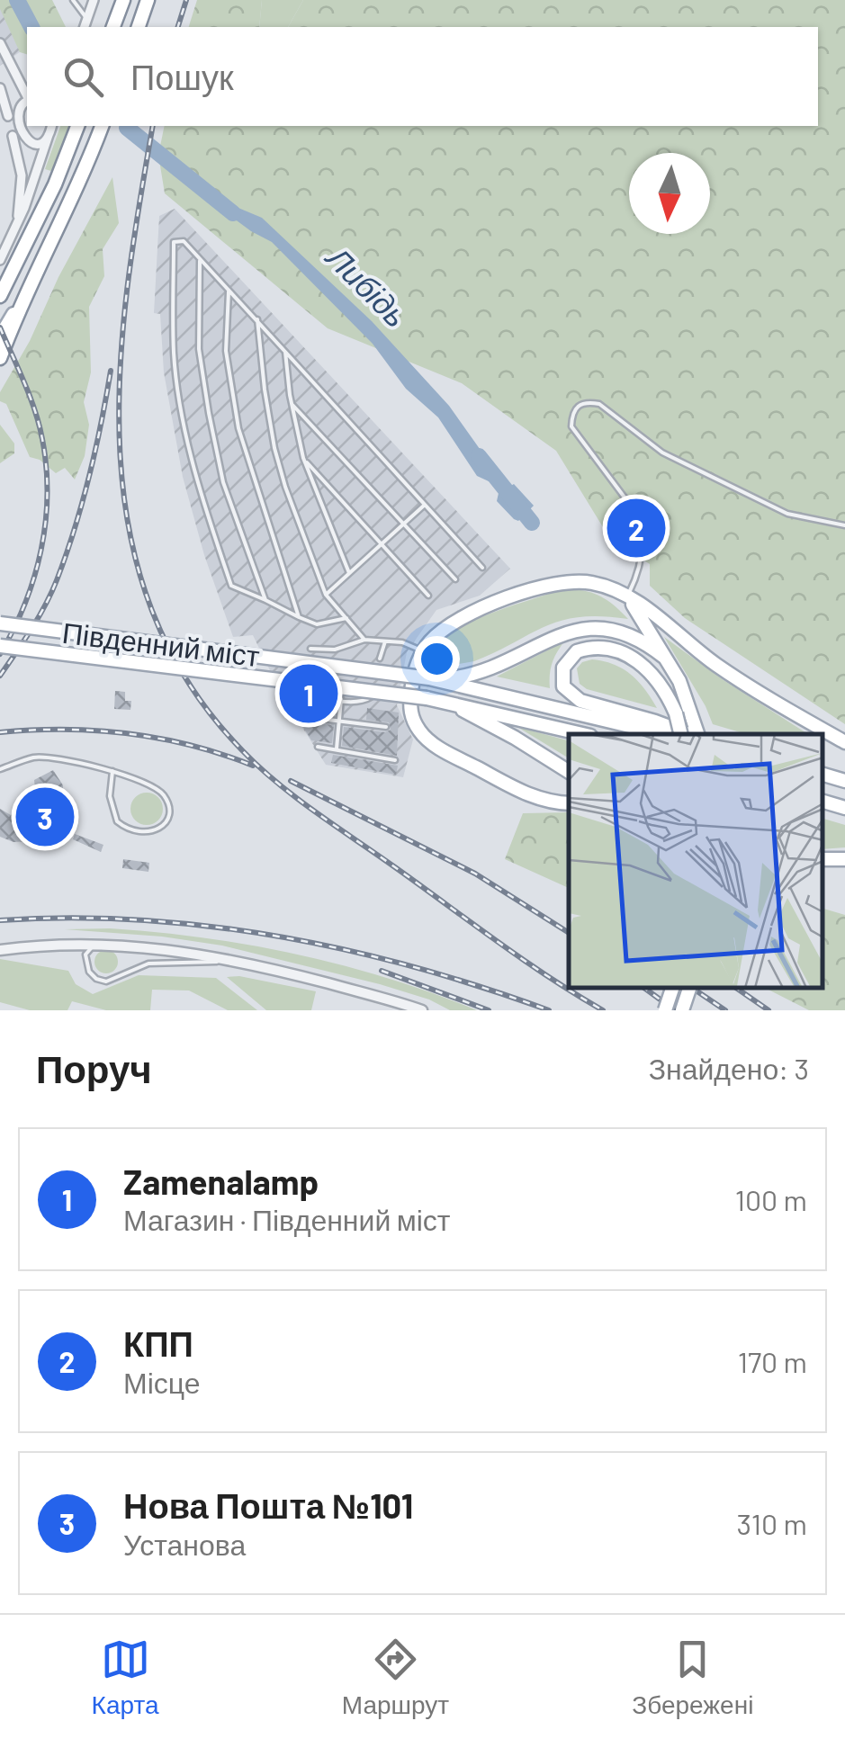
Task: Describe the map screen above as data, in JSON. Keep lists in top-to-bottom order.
{
  "streets": {
    "main road": ["Південний міст"]
  },
  "water": ["Либідь"],
  "north": "bottom",
  "page": {
    "search": "Пошук",
    "pins": ["2", "1", "3"],
    "heading": ["Поруч", "Знайдено: 3"],
    "list": [
      {
        "mark": "1",
        "name": "Zamenalamp",
        "note": "Магазин · Південний міст",
        "value": "100 m"
      },
      {
        "mark": "2",
        "name": "КПП",
        "note": "Місце",
        "value": "170 m"
      },
      {
        "mark": "3",
        "name": "Нова Пошта №101",
        "note": "Установа",
        "value": "310 m"
      }
    ],
    "nav": ["Карта", "Маршрут", "Збережені"]
  }
}
